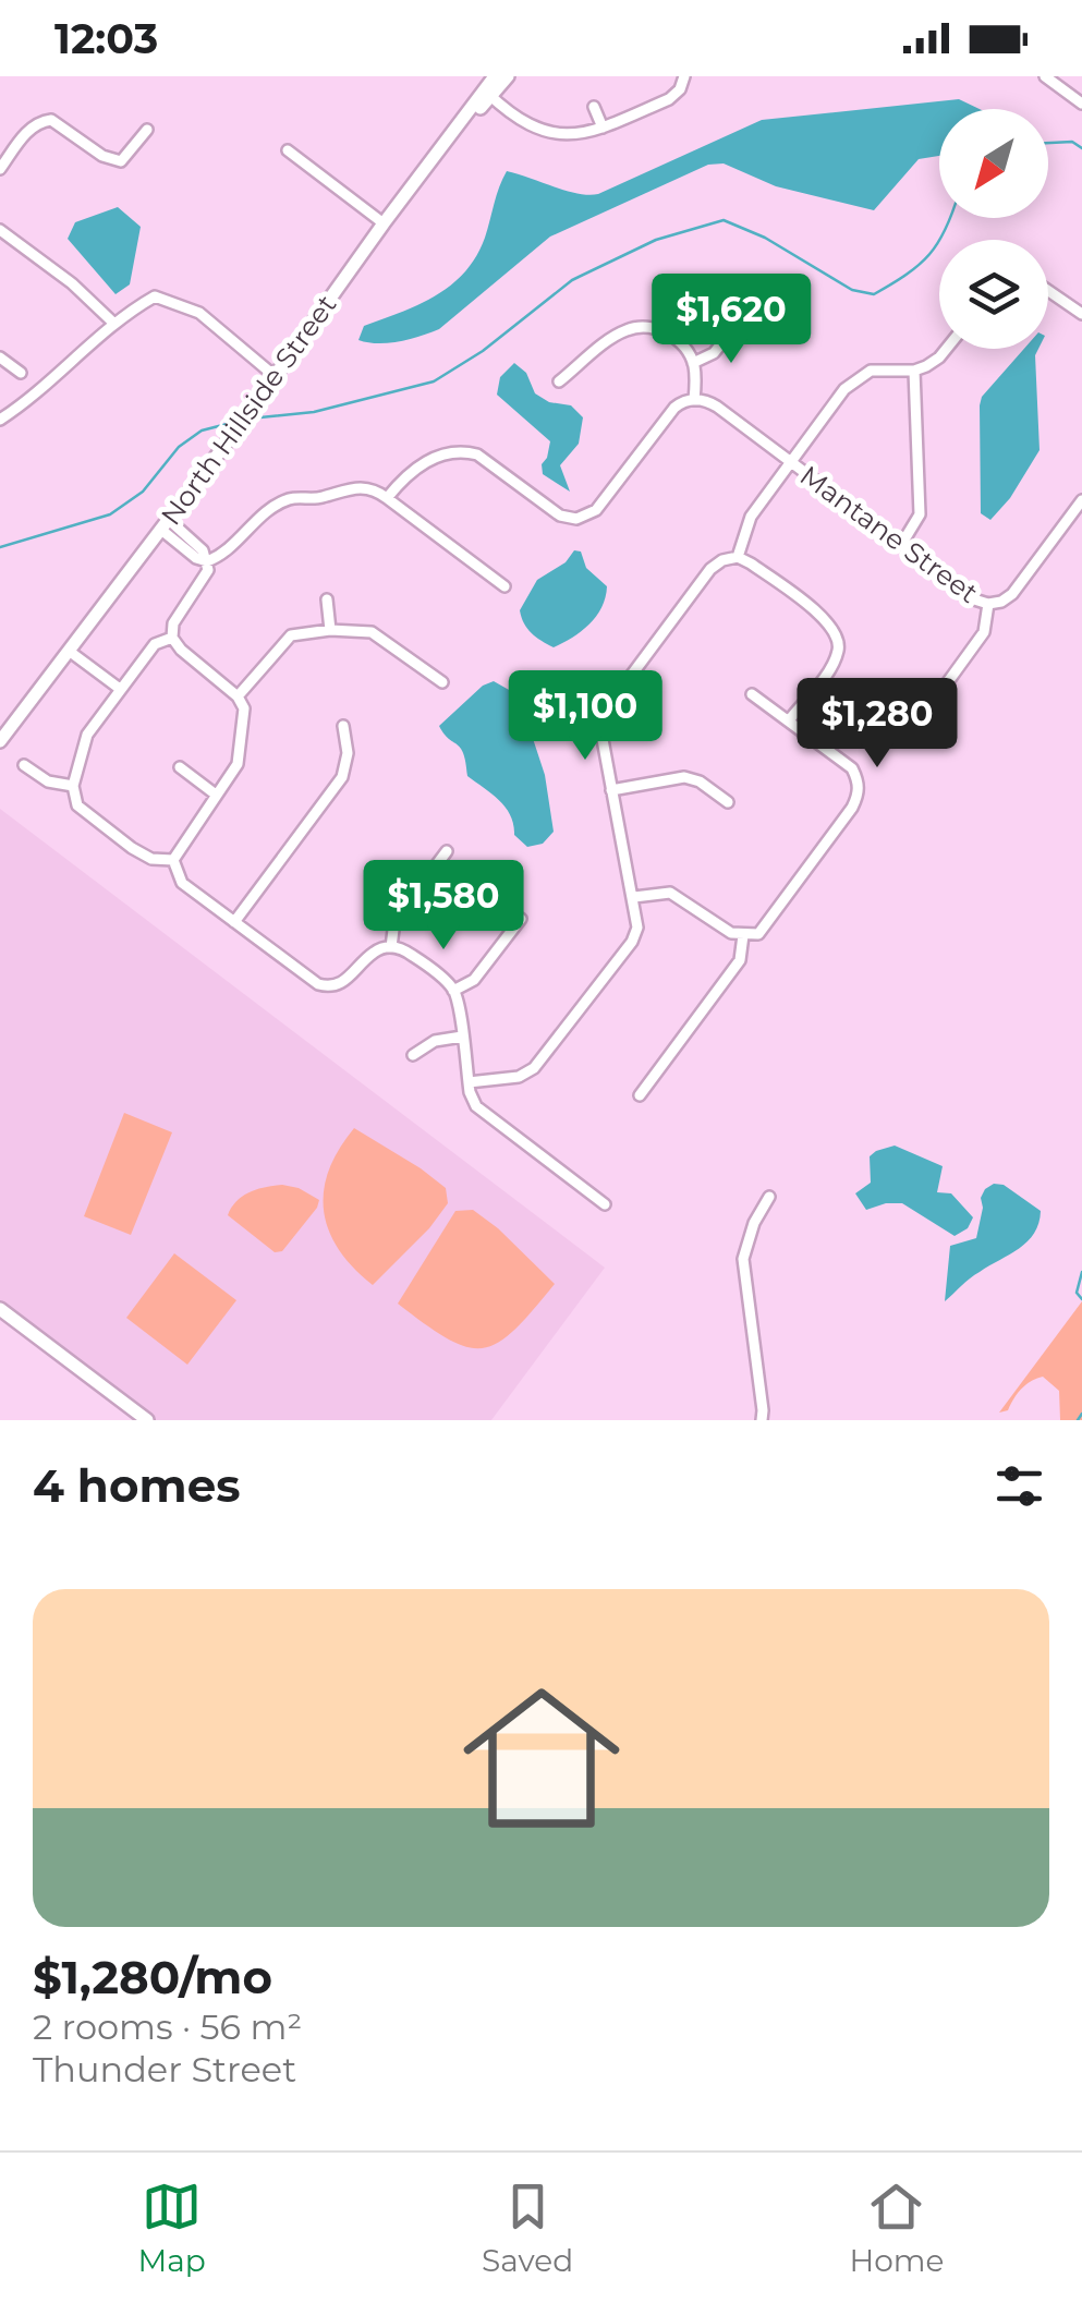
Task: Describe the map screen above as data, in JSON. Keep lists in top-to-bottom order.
{
  "streets": {
    "main road": ["North Hillside Street"],
    "street": ["Mantane Street"]
  },
  "north": "bottom left",
  "page": {
    "status": "12:03",
    "price": [
      "$1,620",
      "$1,100",
      "$1,280",
      "$1,580"
    ],
    "heading": "4 homes",
    "list": [
      {
        "name": "$1,280/mo",
        "note": "2 rooms · 56 m² · Thunder Street"
      }
    ],
    "tabs": ["Map", "Saved", "Home"]
  }
}
